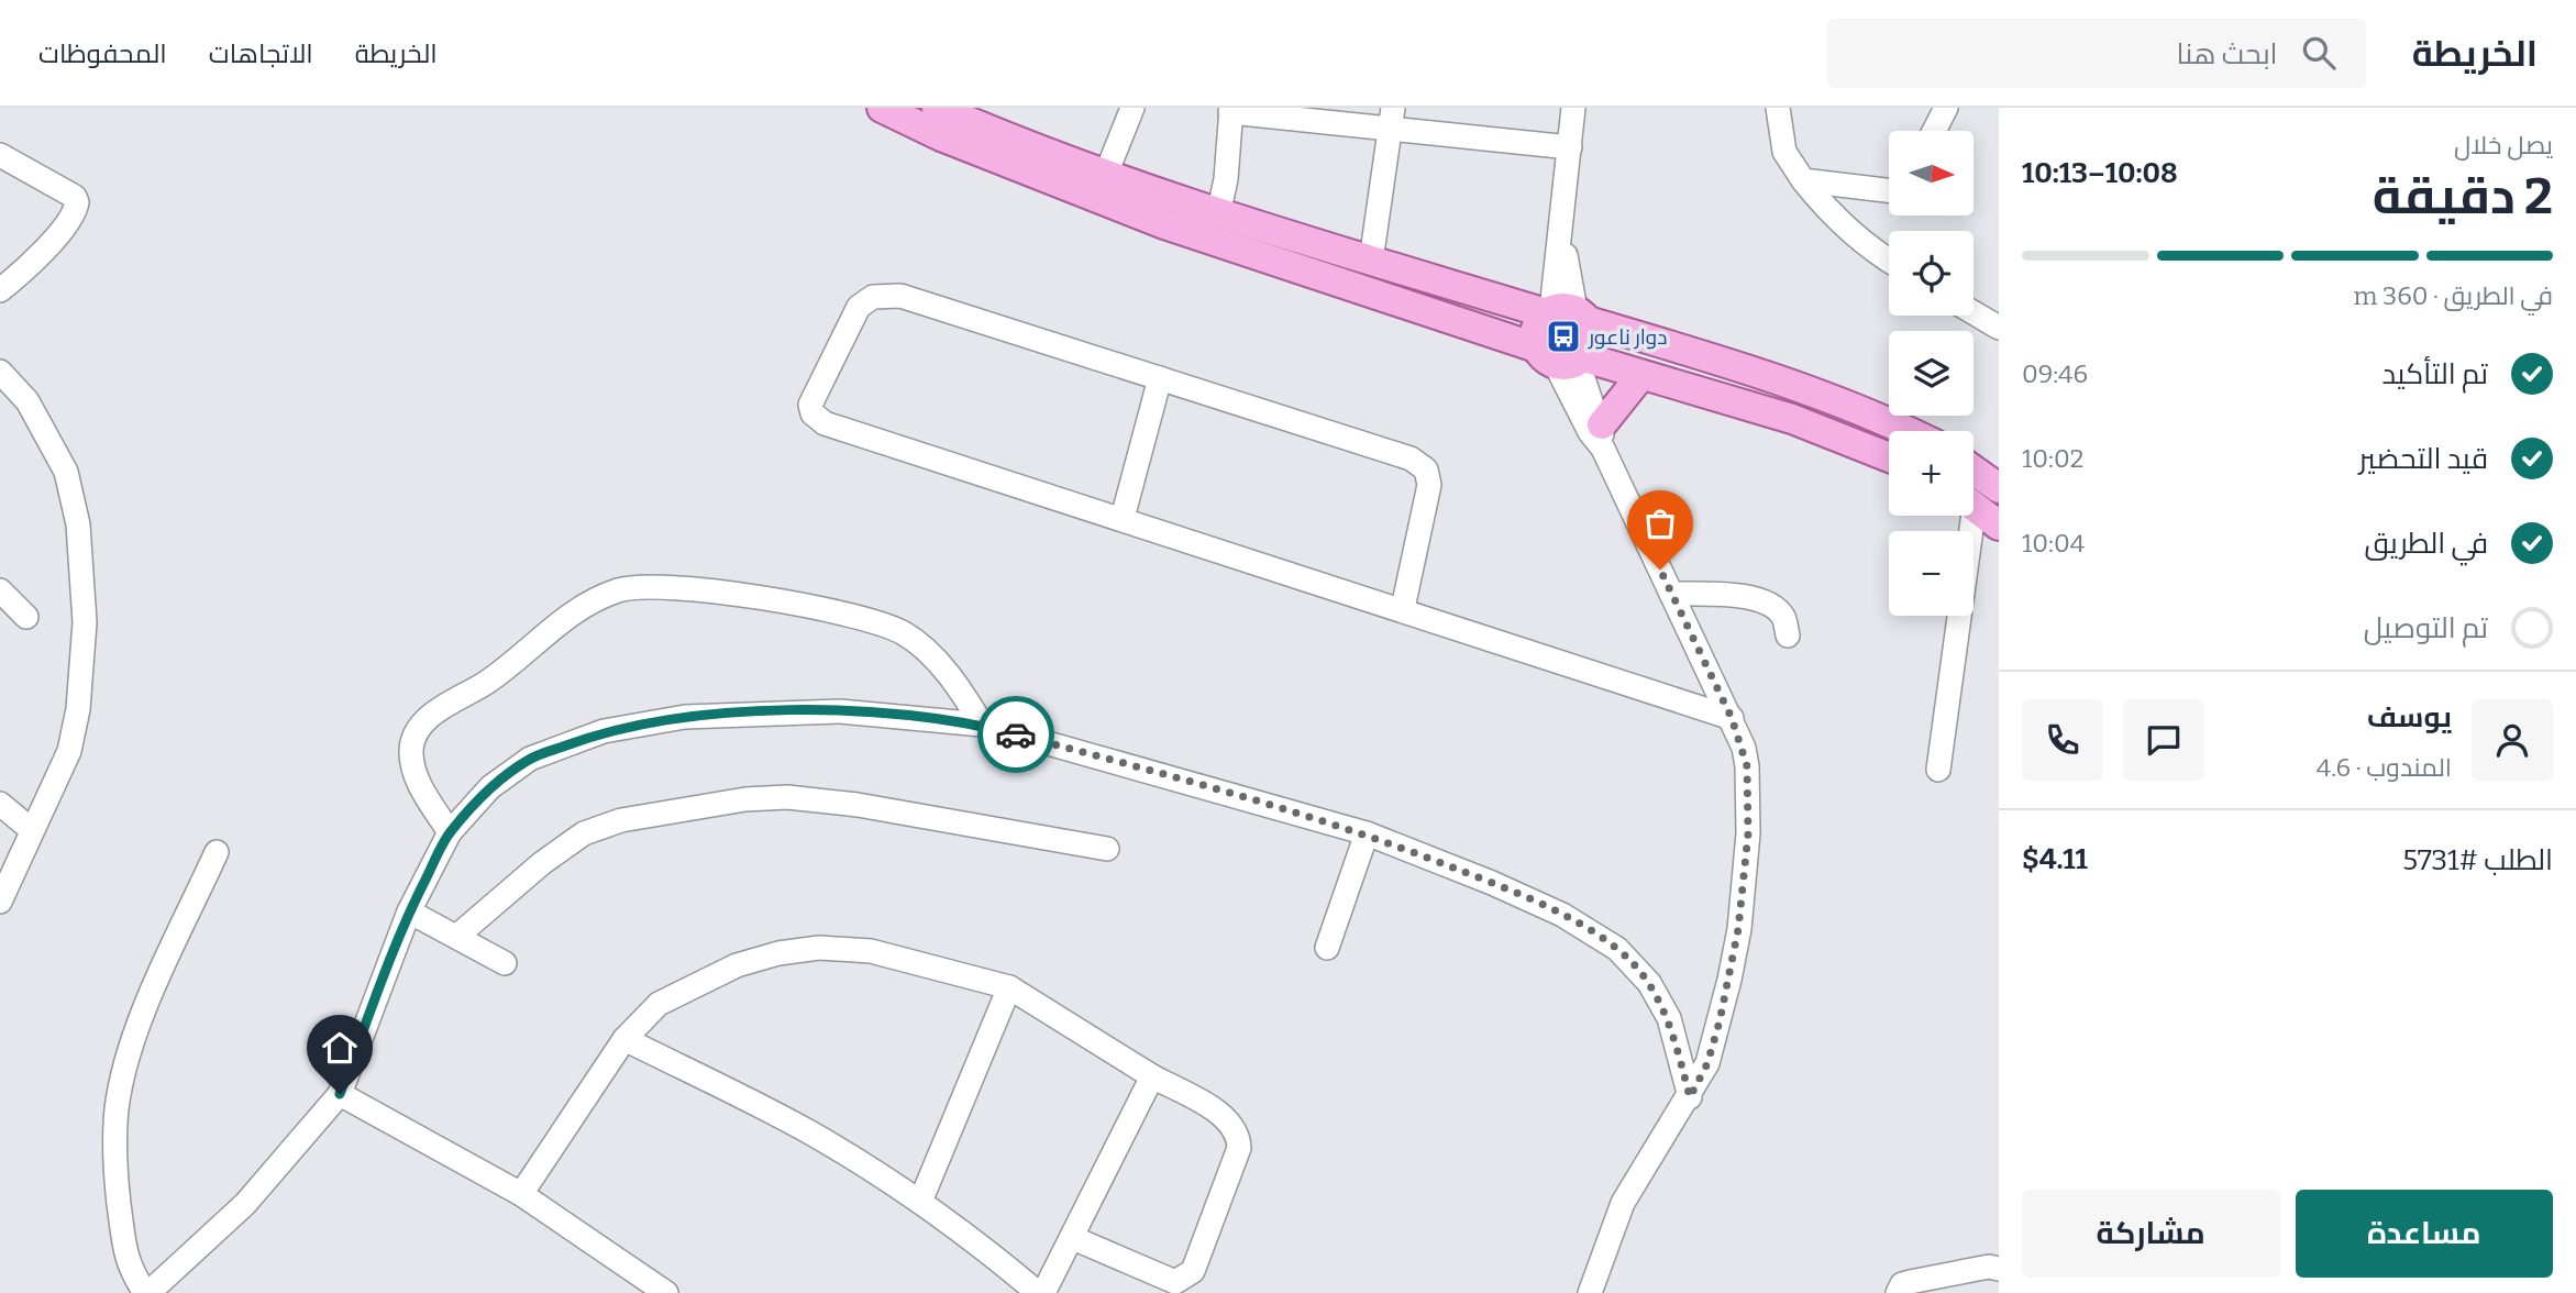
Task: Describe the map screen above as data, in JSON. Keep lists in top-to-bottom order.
{
  "places": {
    "bus stop": ["دوار ناعور"]
  },
  "north": "right",
  "page": {
    "header": "الخريطة",
    "search": "ابحث هنا",
    "nav": ["الخريطة", "الاتجاهات", "المحفوظات"],
    "heading": ["2 دقيقة", "يصل خلال", "10:08–10:13"],
    "panel": [
      "يوسف",
      "المندوب · 4.6",
      "الطلب #5731",
      "$4.11"
    ],
    "map_buttons": ["+", "−"],
    "bar": "في الطريق · 360 m",
    "list": [
      ["تم التأكيد", "09:46"],
      ["قيد التحضير", "10:02"],
      ["في الطريق", "10:04"],
      "تم التوصيل"
    ],
    "buttons": ["مساعدة", "مشاركة"]
  }
}
